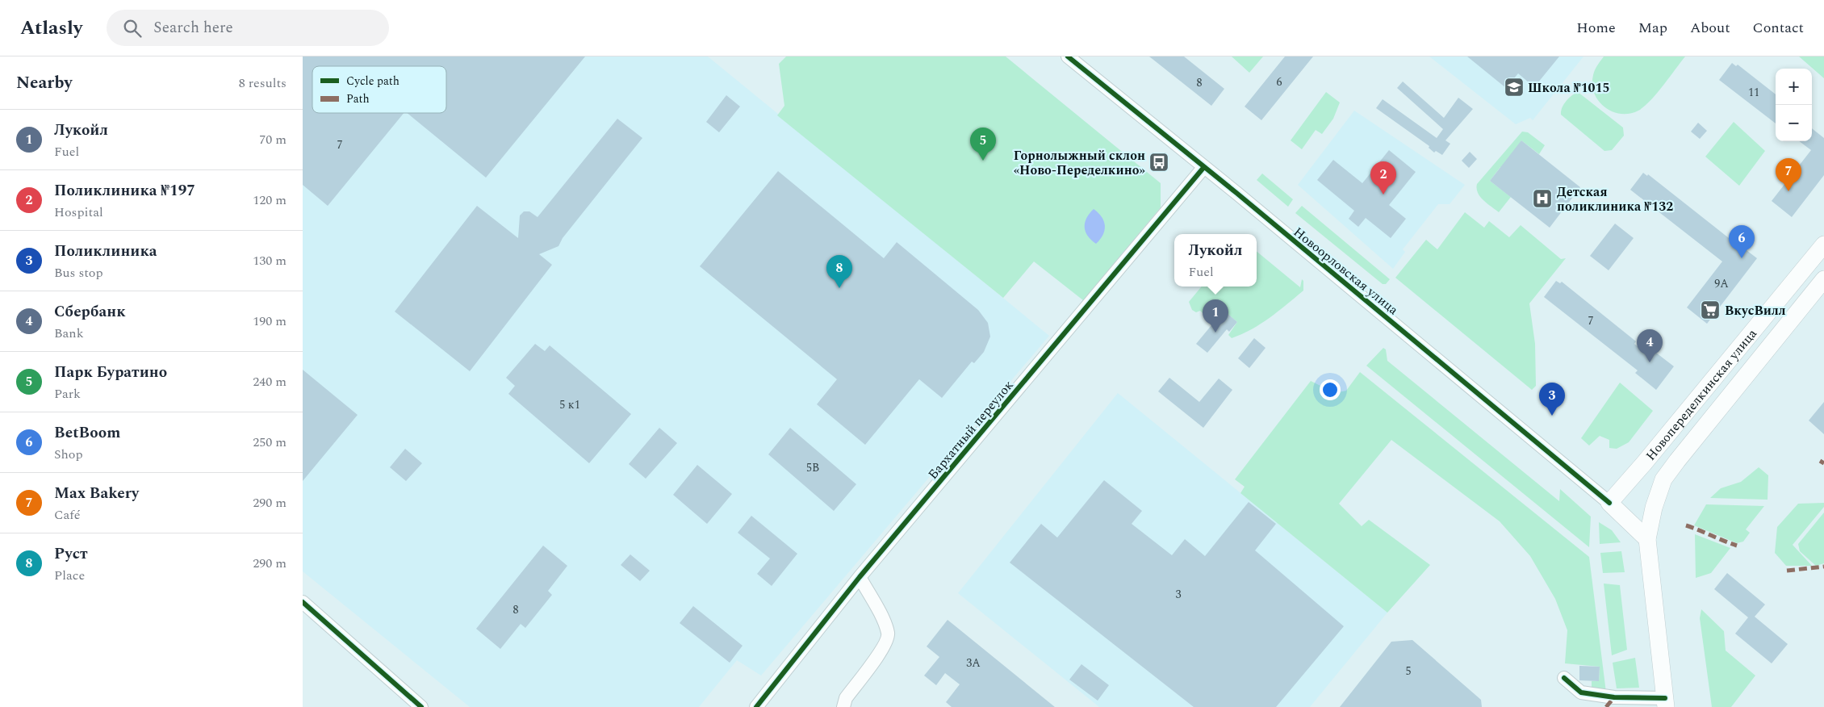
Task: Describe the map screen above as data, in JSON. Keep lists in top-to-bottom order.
{
  "streets": {
    "main road": ["Новопеределкинская улица"],
    "street": ["Новоорловская улица", "Бархатный переулок"]
  },
  "crossings": [
    ["Новоорловская улица", "Новопеределкинская улица"],
    ["Новоорловская улица", "Бархатный переулок"]
  ],
  "places": {
    "school or university": ["Школа №1015"],
    "bus stop": ["Горнолыжный склон «Ново-Переделкино»"],
    "hospital": ["Детская поликлиника №132"],
    "supermarket": ["ВкусВилл"]
  },
  "house_numbers": [
    "6",
    "8",
    "11",
    "7",
    "9А",
    "7",
    "5 к1",
    "5В",
    "3",
    "8",
    "3А",
    "5"
  ],
  "legend": ["Cycle path", "Path"],
  "page": {
    "header": "Atlasly",
    "search": "Search here",
    "nav": [
      "Home",
      "Map",
      "About",
      "Contact"
    ],
    "heading": ["Nearby", "8 results"],
    "map_buttons": ["+", "−"],
    "list": [
      {
        "mark": "1",
        "name": "Лукойл",
        "note": "Fuel",
        "value": "70 m"
      },
      {
        "mark": "2",
        "name": "Поликлиника №197",
        "note": "Hospital",
        "value": "120 m"
      },
      {
        "mark": "3",
        "name": "Поликлиника",
        "note": "Bus stop",
        "value": "130 m"
      },
      {
        "mark": "4",
        "name": "Сбербанк",
        "note": "Bank",
        "value": "190 m"
      },
      {
        "mark": "5",
        "name": "Парк Буратино",
        "note": "Park",
        "value": "240 m"
      },
      {
        "mark": "6",
        "name": "BetBoom",
        "note": "Shop",
        "value": "250 m"
      },
      {
        "mark": "7",
        "name": "Max Bakery",
        "note": "Café",
        "value": "290 m"
      },
      {
        "mark": "8",
        "name": "Руст",
        "note": "Place",
        "value": "290 m"
      }
    ],
    "pins": [
      "5",
      "7",
      "2",
      "6",
      "8",
      "1",
      "4",
      "3"
    ],
    "popup": ["Лукойл", "Fuel"]
  }
}
